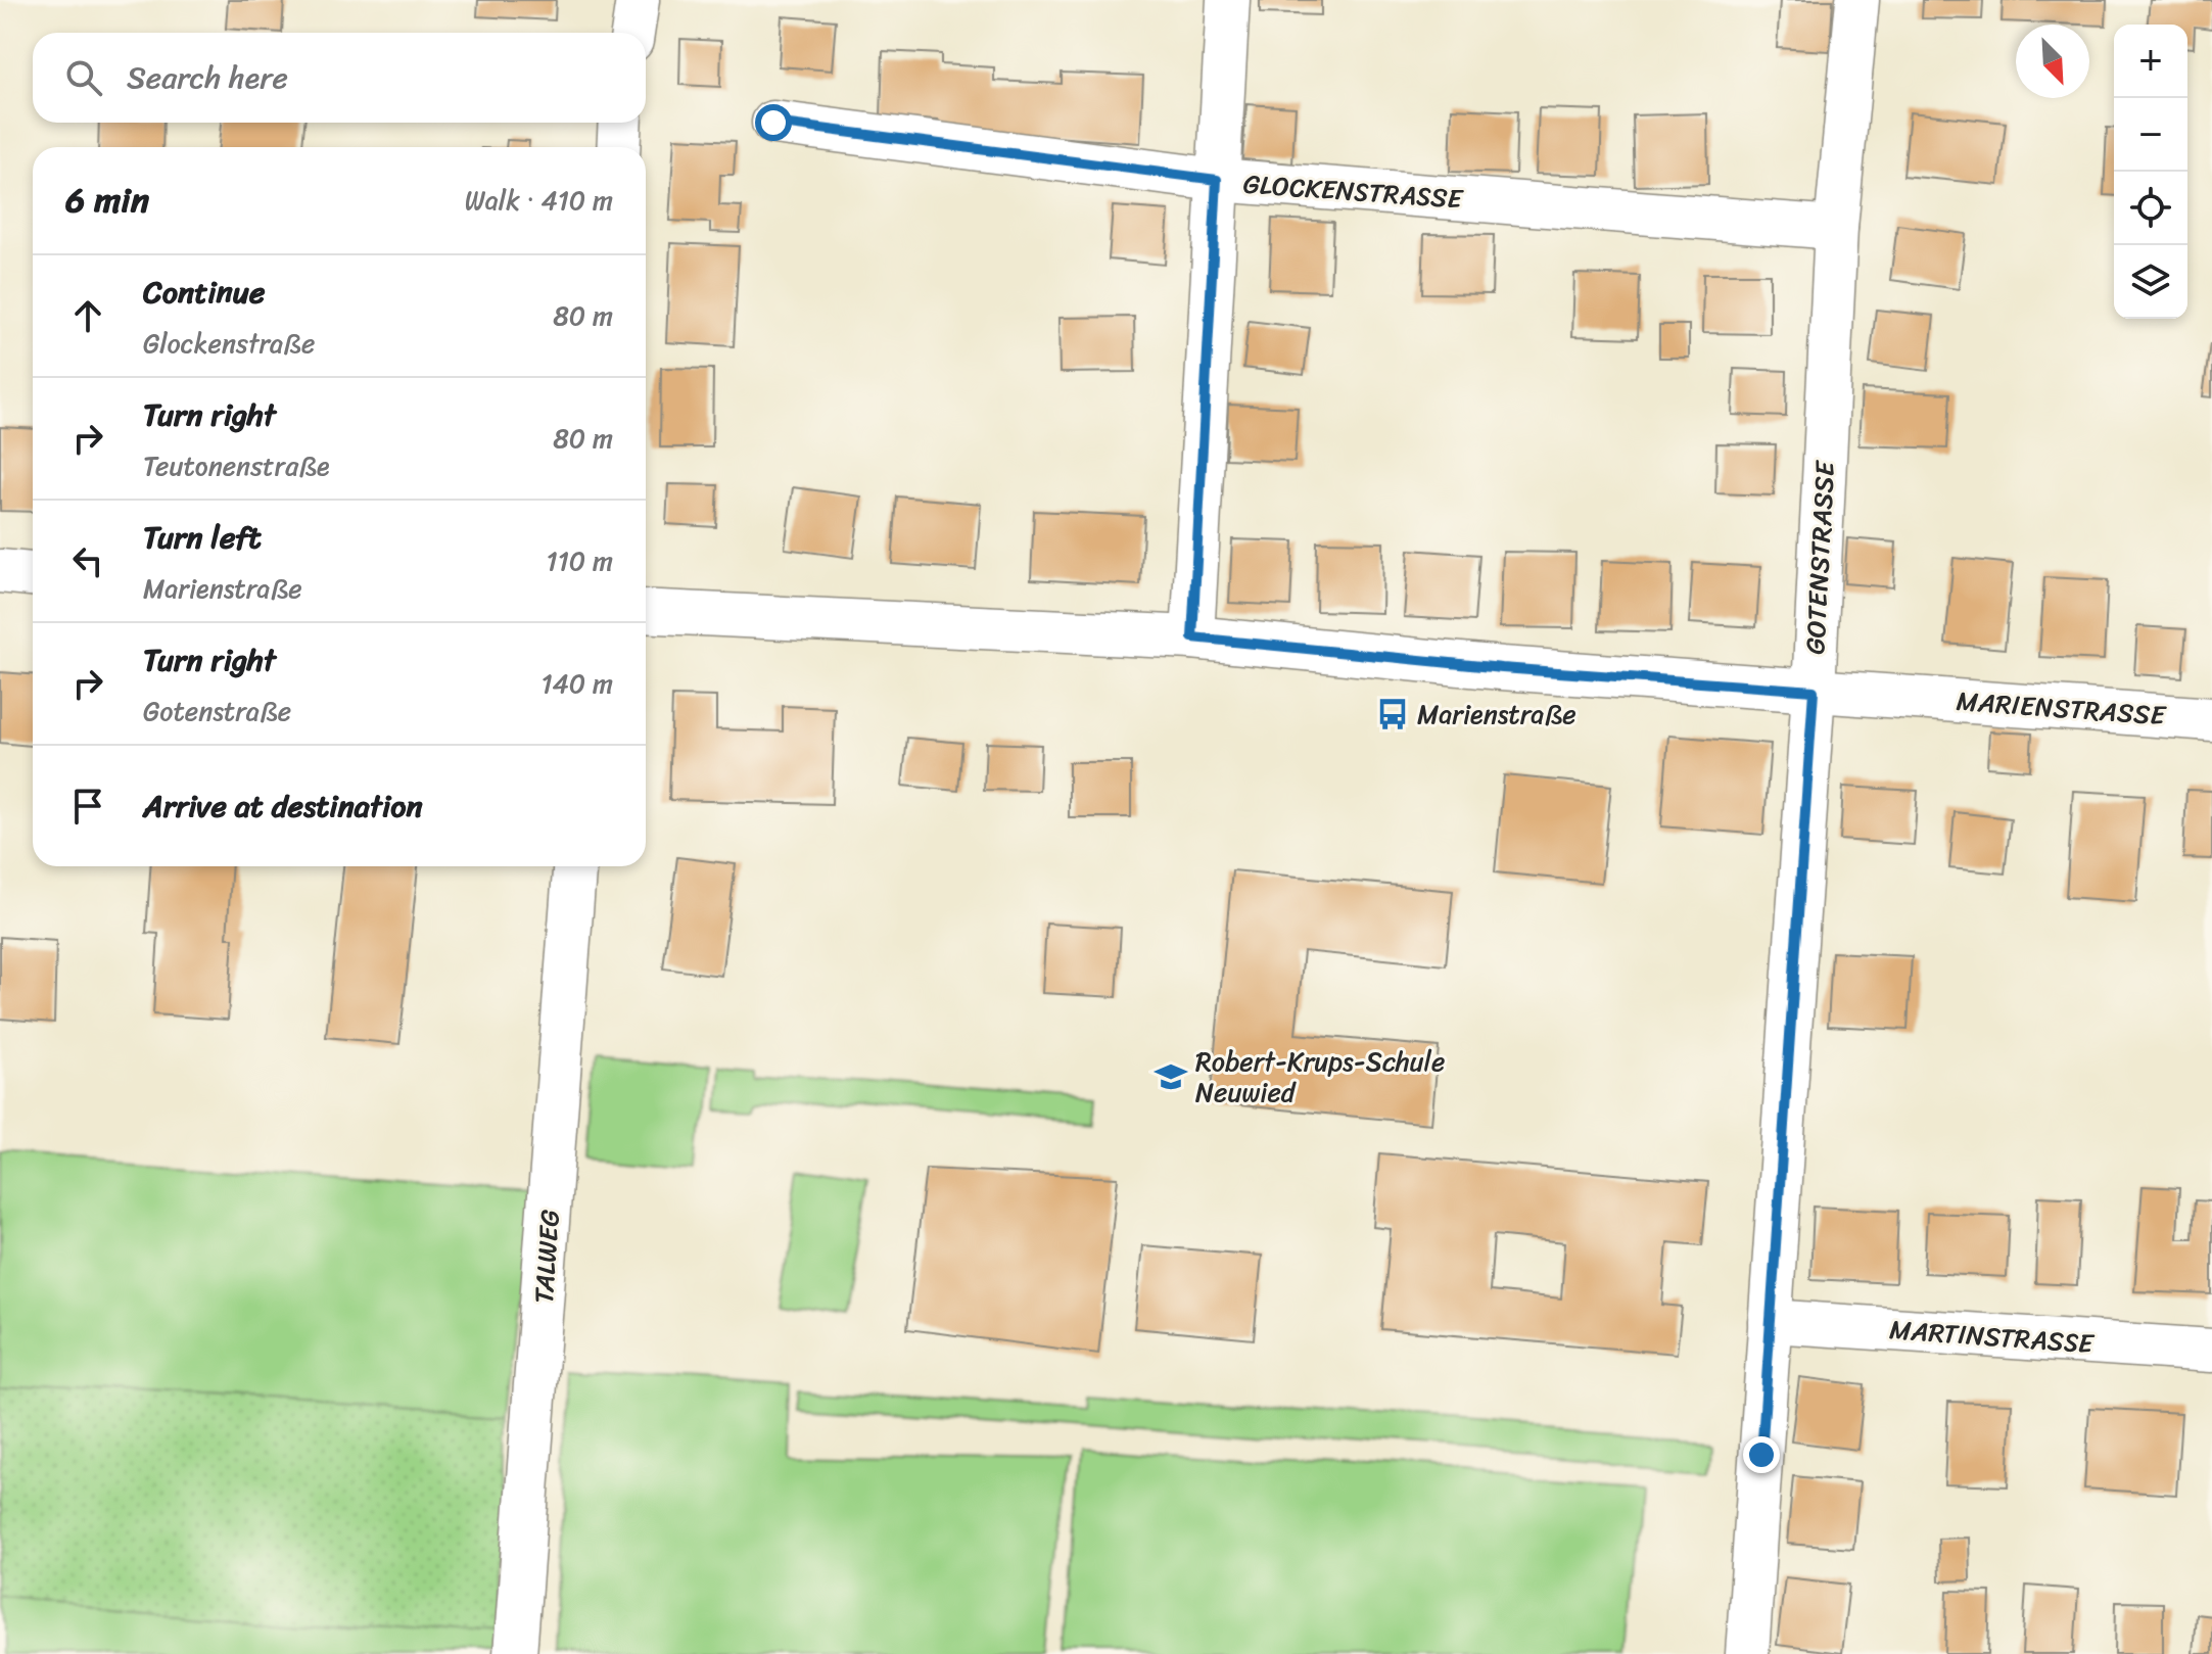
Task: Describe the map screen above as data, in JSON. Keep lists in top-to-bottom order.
{
  "streets": {
    "street": [
      "GLOCKENSTRASSE",
      "GOTENSTRASSE",
      "MARIENSTRASSE",
      "TALWEG",
      "MARTINSTRASSE"
    ]
  },
  "crossings": [
    ["GLOCKENSTRASSE", "GOTENSTRASSE"],
    ["GOTENSTRASSE", "MARIENSTRASSE"],
    ["GOTENSTRASSE", "MARTINSTRASSE"]
  ],
  "places": {
    "bus stop": ["Marienstraße"],
    "school or university": ["Robert-Krups-Schule Neuwied"]
  },
  "north": "bottom right",
  "page": {
    "map_buttons": ["+", "−"],
    "search": "Search here",
    "heading": ["6 min", "Walk · 410 m"],
    "list": [
      ["Continue", "Glockenstraße", "80 m"],
      ["Turn right", "Teutonenstraße", "80 m"],
      ["Turn left", "Marienstraße", "110 m"],
      ["Turn right", "Gotenstraße", "140 m"],
      "Arrive at destination"
    ]
  }
}
